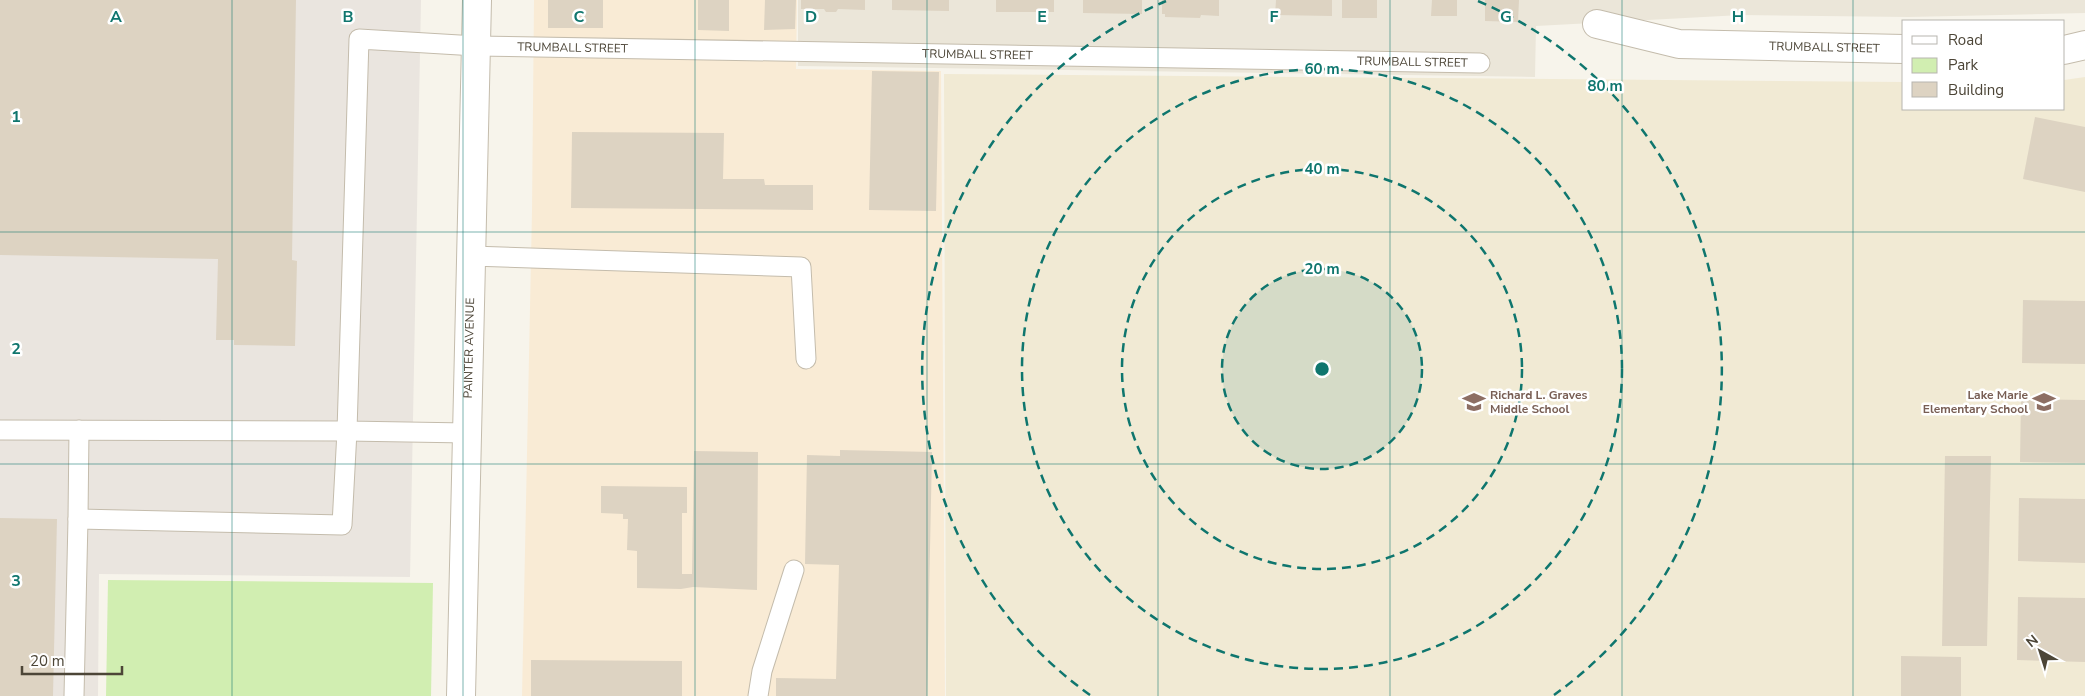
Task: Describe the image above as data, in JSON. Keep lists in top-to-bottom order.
{
  "streets": {
    "street": ["TRUMBALL STREET", "PAINTER AVENUE"]
  },
  "crossings": [
    ["TRUMBALL STREET", "PAINTER AVENUE"]
  ],
  "places": {
    "school or university": ["Richard L. Graves Middle School", "Lake Marie Elementary School"]
  },
  "legend": ["Road", "Park", "Building"],
  "scale_bar": "20 m",
  "north": "top left",
  "grid": {
    "columns": [
      "A",
      "B",
      "C",
      "D",
      "E",
      "F",
      "G",
      "H"
    ],
    "rows": ["1", "2", "3"]
  },
  "rings": [
    "60 m",
    "80 m",
    "40 m",
    "20 m"
  ]
}
